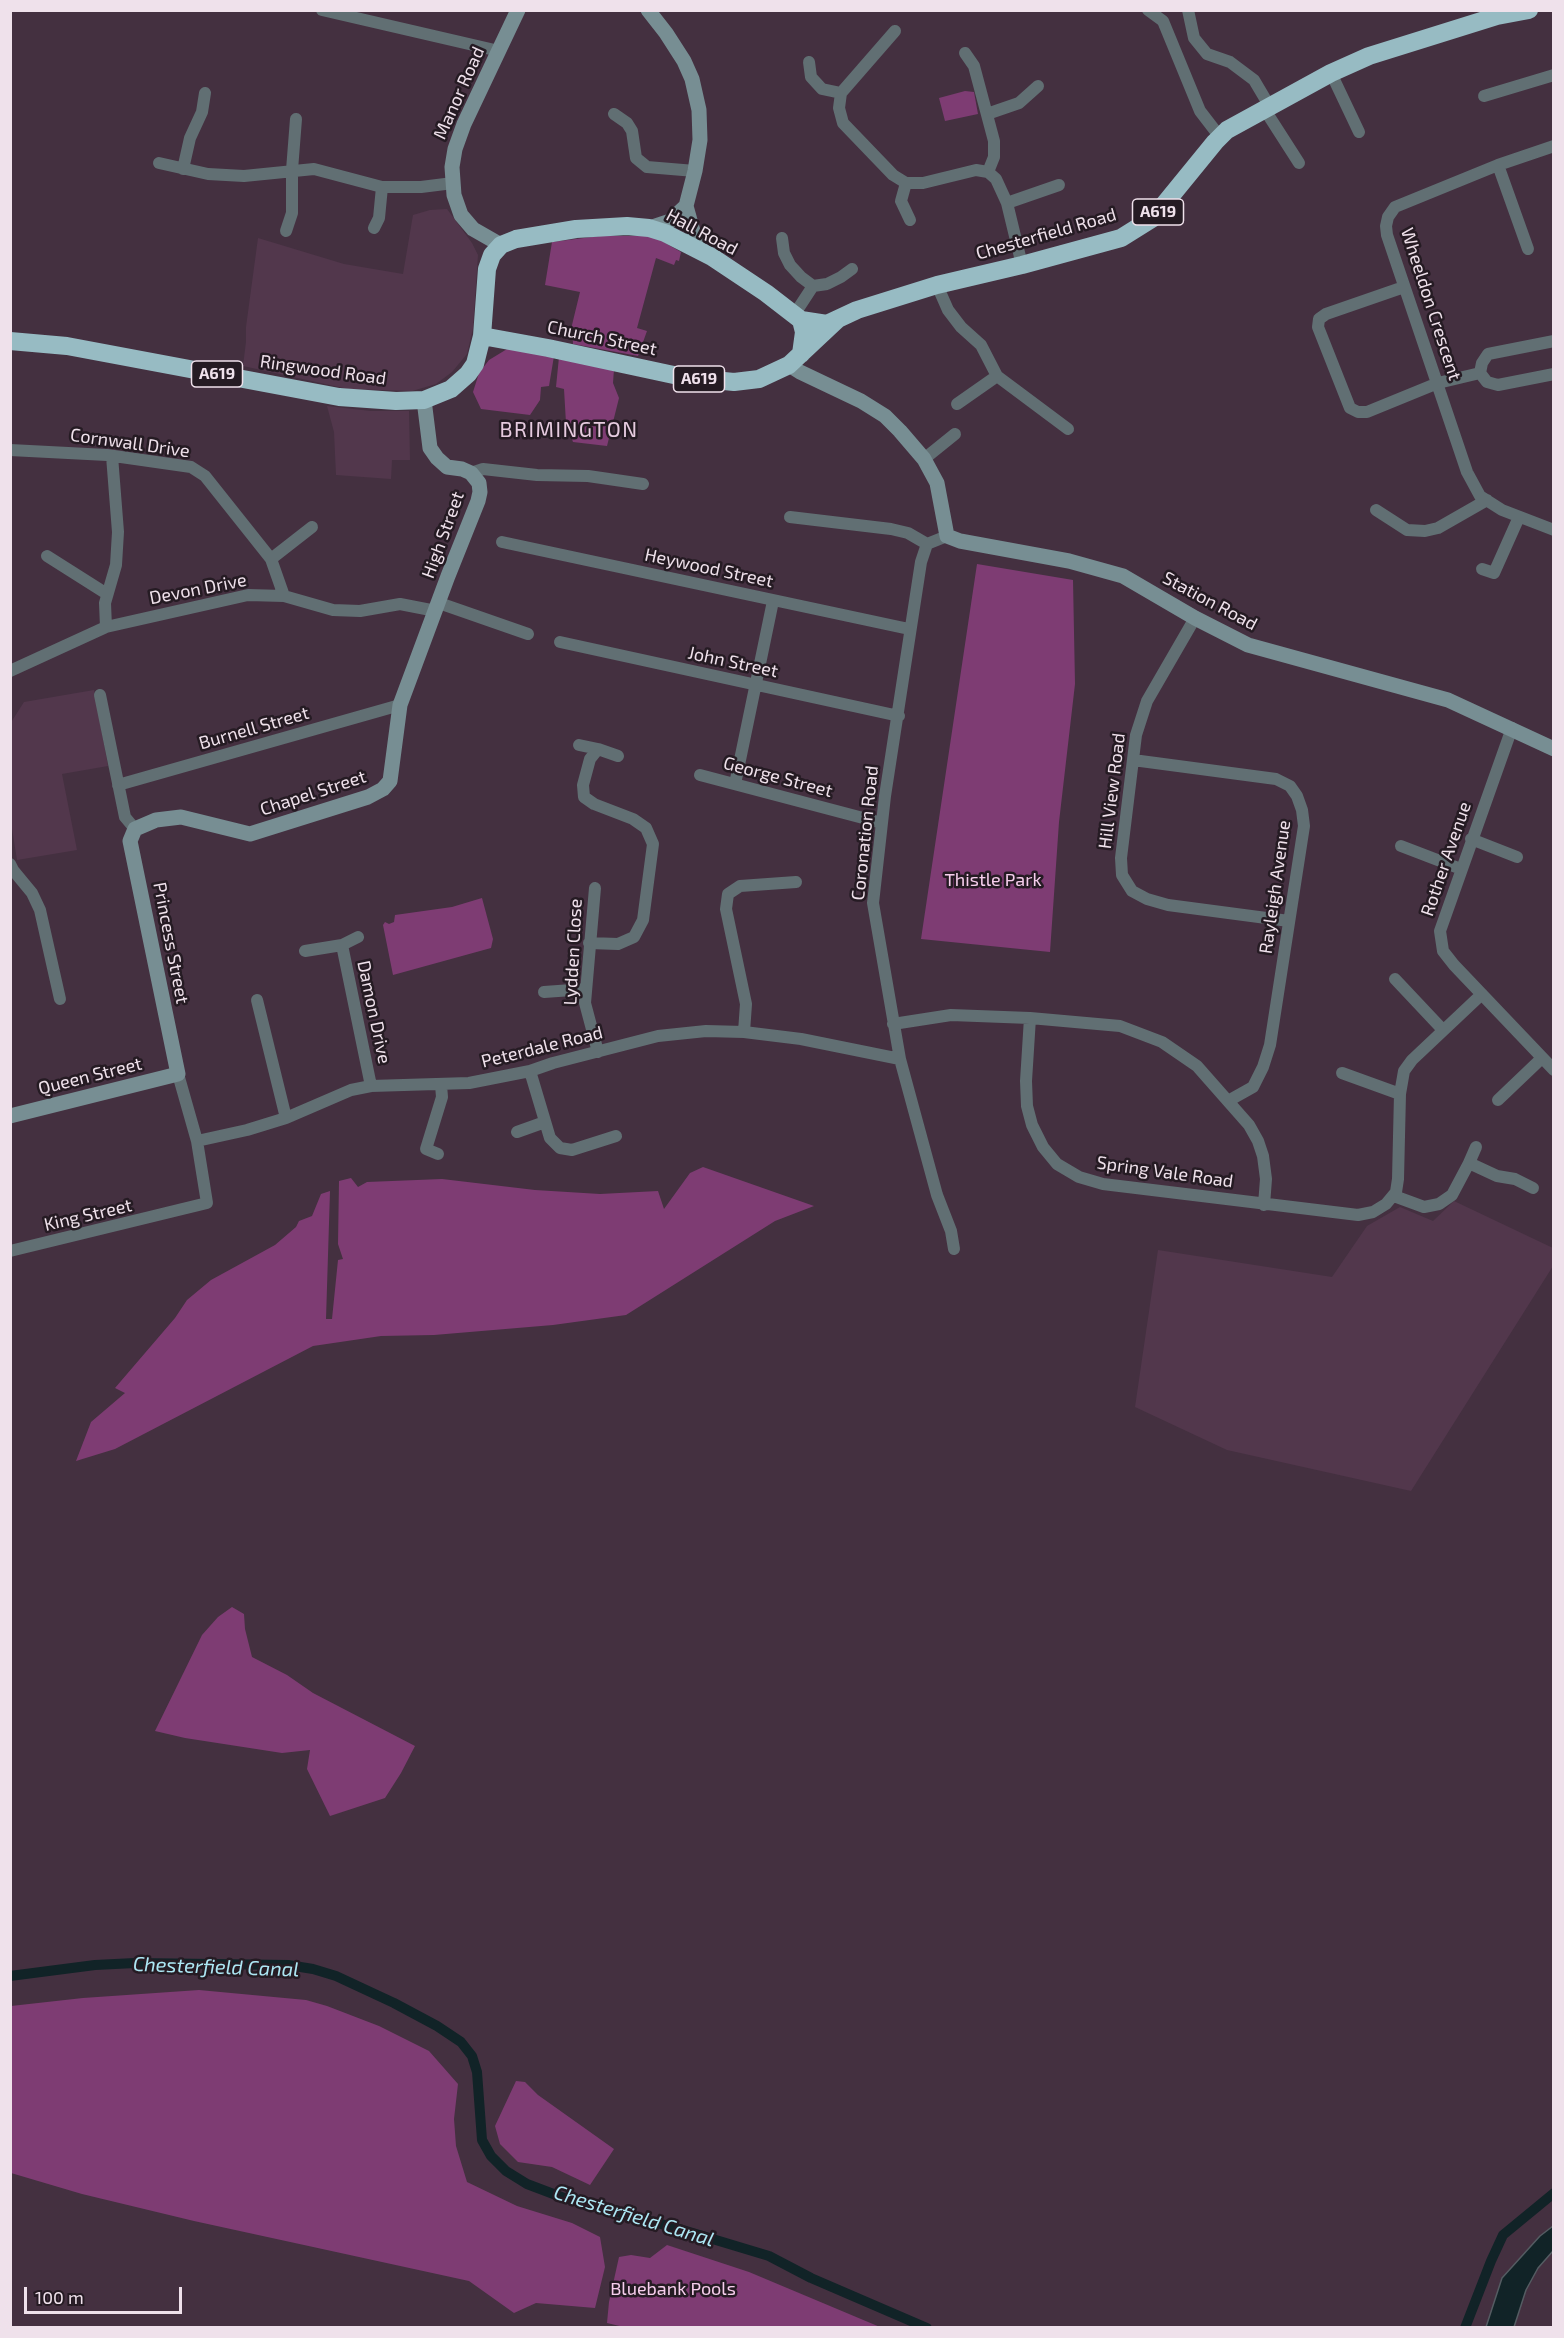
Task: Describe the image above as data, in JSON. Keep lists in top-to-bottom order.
{
  "streets": {
    "highway": [
      "A619",
      "Hall Road",
      "Chesterfield Road",
      "Church Street",
      "Ringwood Road"
    ],
    "street": [
      "Manor Road",
      "Wheeldon Crescent",
      "Cornwall Drive",
      "High Street",
      "Heywood Street",
      "Devon Drive",
      "Station Road",
      "John Street",
      "Burnell Street",
      "George Street",
      "Hill View Road",
      "Chapel Street",
      "Coronation Road",
      "Rother Avenue",
      "Rayleigh Avenue",
      "Princess Street",
      "Lydden Close",
      "Damon Drive",
      "Peterdale Road",
      "Queen Street",
      "Spring Vale Road",
      "King Street"
    ]
  },
  "crossings": [
    ["Manor Road", "A619"],
    ["Manor Road", "Hall Road"],
    ["A619", "Hall Road"],
    ["A619", "Church Street"],
    ["A619", "Ringwood Road"],
    ["Hall Road", "Chesterfield Road"],
    ["Chesterfield Road", "Church Street"],
    ["Church Street", "Ringwood Road"],
    ["Ringwood Road", "High Street"],
    ["Cornwall Drive", "Devon Drive"],
    ["High Street", "Devon Drive"],
    ["High Street", "Burnell Street"],
    ["High Street", "Chapel Street"],
    ["Heywood Street", "Coronation Road"],
    ["Station Road", "Hill View Road"],
    ["Station Road", "Rother Avenue"],
    ["John Street", "Coronation Road"],
    ["Burnell Street", "Chapel Street"],
    ["Burnell Street", "Princess Street"],
    ["George Street", "Coronation Road"],
    ["Hill View Road", "Rayleigh Avenue"],
    ["Chapel Street", "Princess Street"],
    ["Coronation Road", "Peterdale Road"],
    ["Princess Street", "Peterdale Road"],
    ["Princess Street", "Queen Street"],
    ["Princess Street", "King Street"],
    ["Lydden Close", "Peterdale Road"],
    ["Damon Drive", "Peterdale Road"]
  ],
  "districts": ["BRIMINGTON"],
  "water": ["Chesterfield Canal"],
  "parks": ["Thistle Park", "Bluebank Pools"],
  "scale_bar": "100 m"
}
